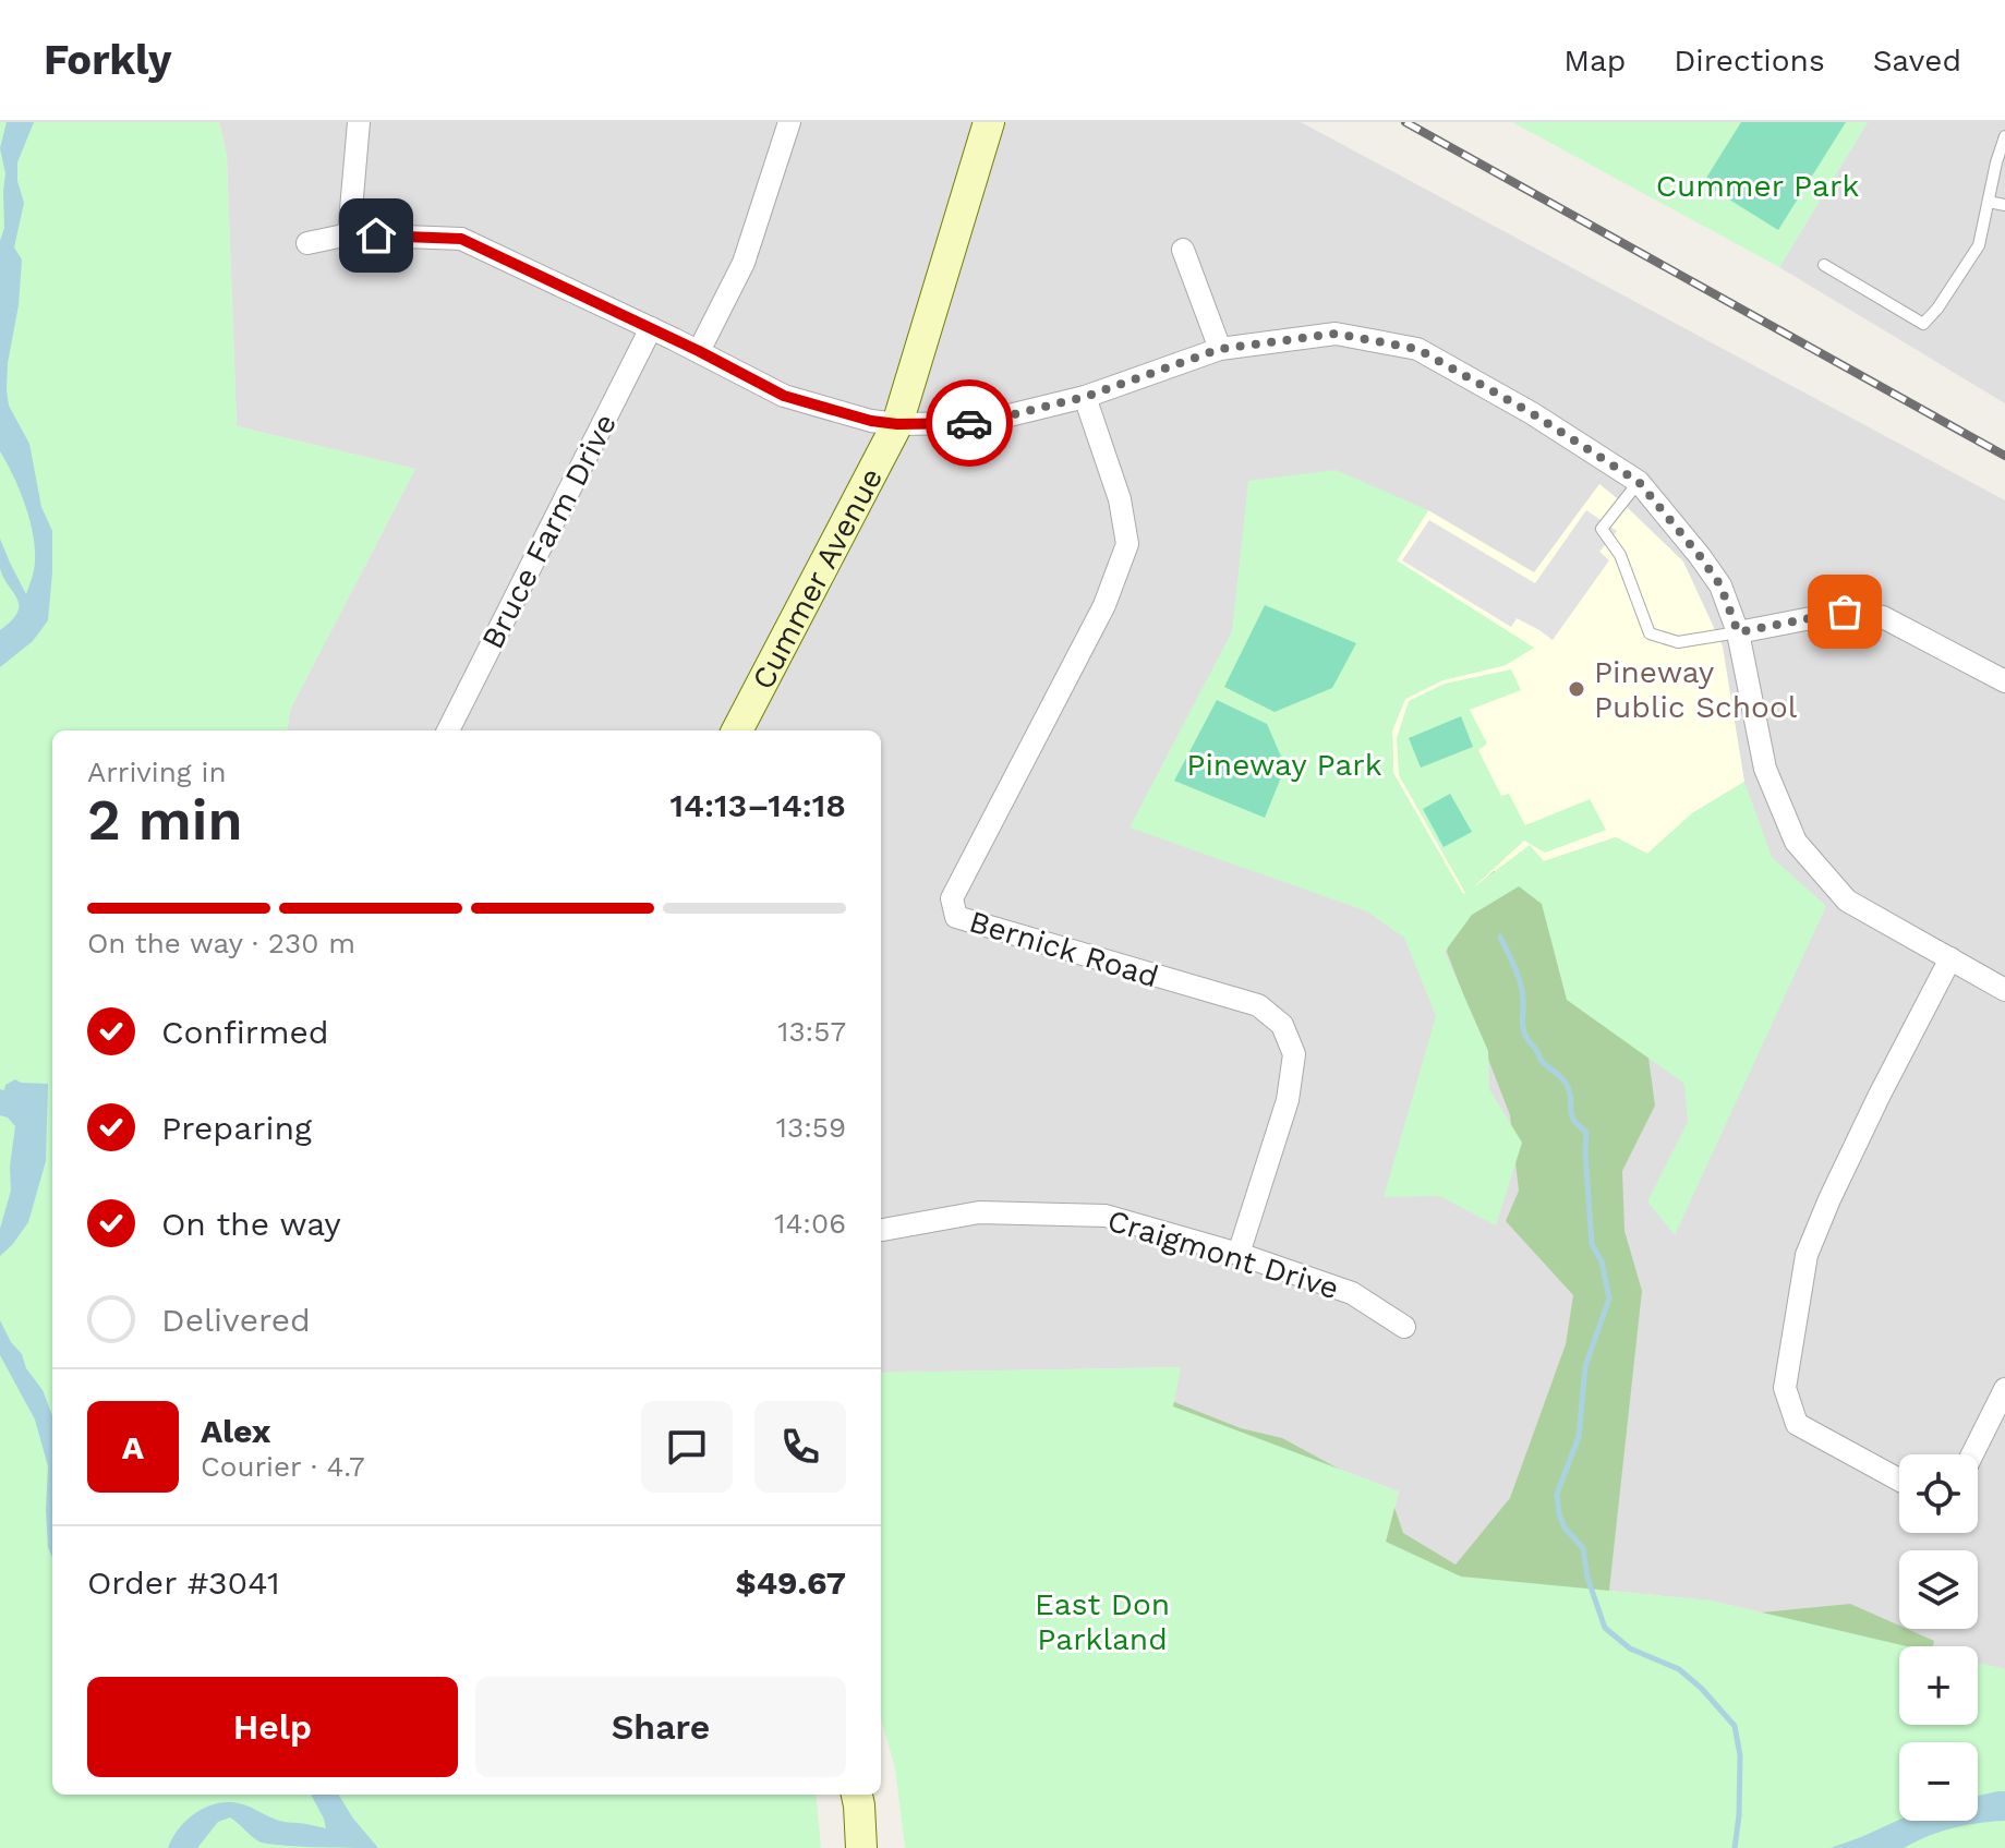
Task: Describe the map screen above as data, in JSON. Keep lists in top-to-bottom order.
{
  "streets": {
    "street": [
      "Bruce Farm Drive",
      "Cummer Avenue",
      "Bernick Road",
      "Craigmont Drive"
    ]
  },
  "crossings": [
    ["Bernick Road", "Craigmont Drive"]
  ],
  "parks": ["Cummer Park", "Pineway Park", "East Don Parkland"],
  "places": ["Pineway Public School"],
  "page": {
    "header": "Forkly",
    "nav": ["Map", "Directions", "Saved"],
    "heading": ["2 min", "Arriving in", "14:13–14:18"],
    "panel": [
      "Alex",
      "Courier · 4.7",
      "Order #3041",
      "$49.67"
    ],
    "bar": "On the way · 230 m",
    "list": [
      ["Confirmed", "13:57"],
      ["Preparing", "13:59"],
      ["On the way", "14:06"],
      "Delivered"
    ],
    "round": "A",
    "map_buttons": ["+", "−"],
    "buttons": ["Help", "Share"]
  }
}
